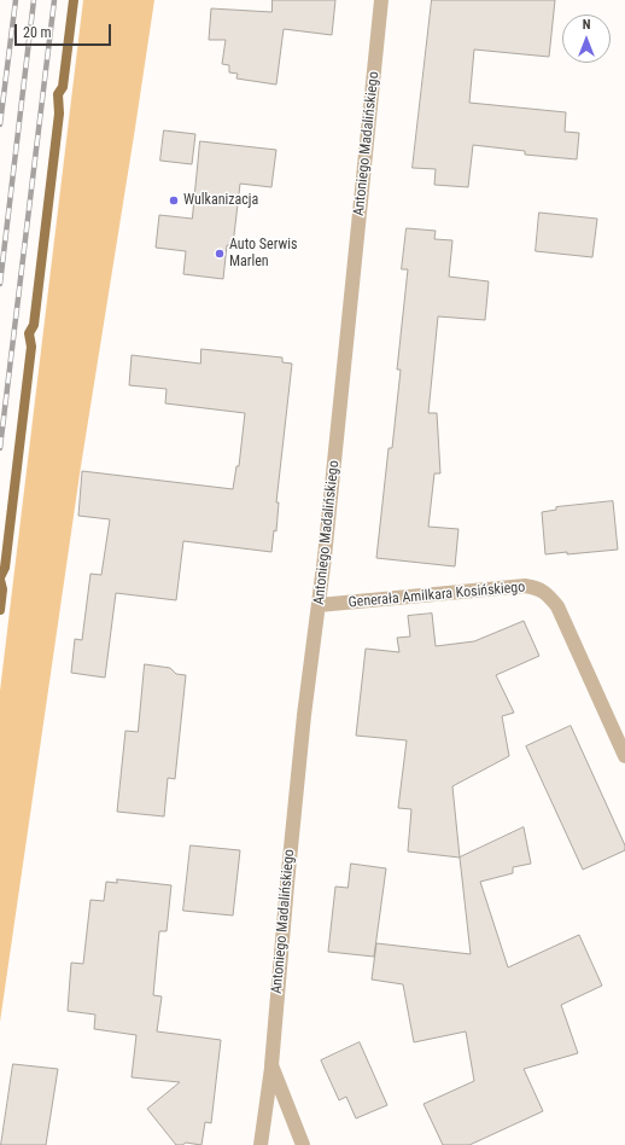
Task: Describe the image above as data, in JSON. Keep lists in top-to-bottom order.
{
  "streets": {
    "street": ["Antoniego Madalińskiego", "Generała Amilkara Kosińskiego"]
  },
  "crossings": [
    ["Antoniego Madalińskiego", "Generała Amilkara Kosińskiego"]
  ],
  "places": ["Wulkanizacja", "Auto Serwis Marlen"],
  "scale_bar": "20 m",
  "north": "top"
}
